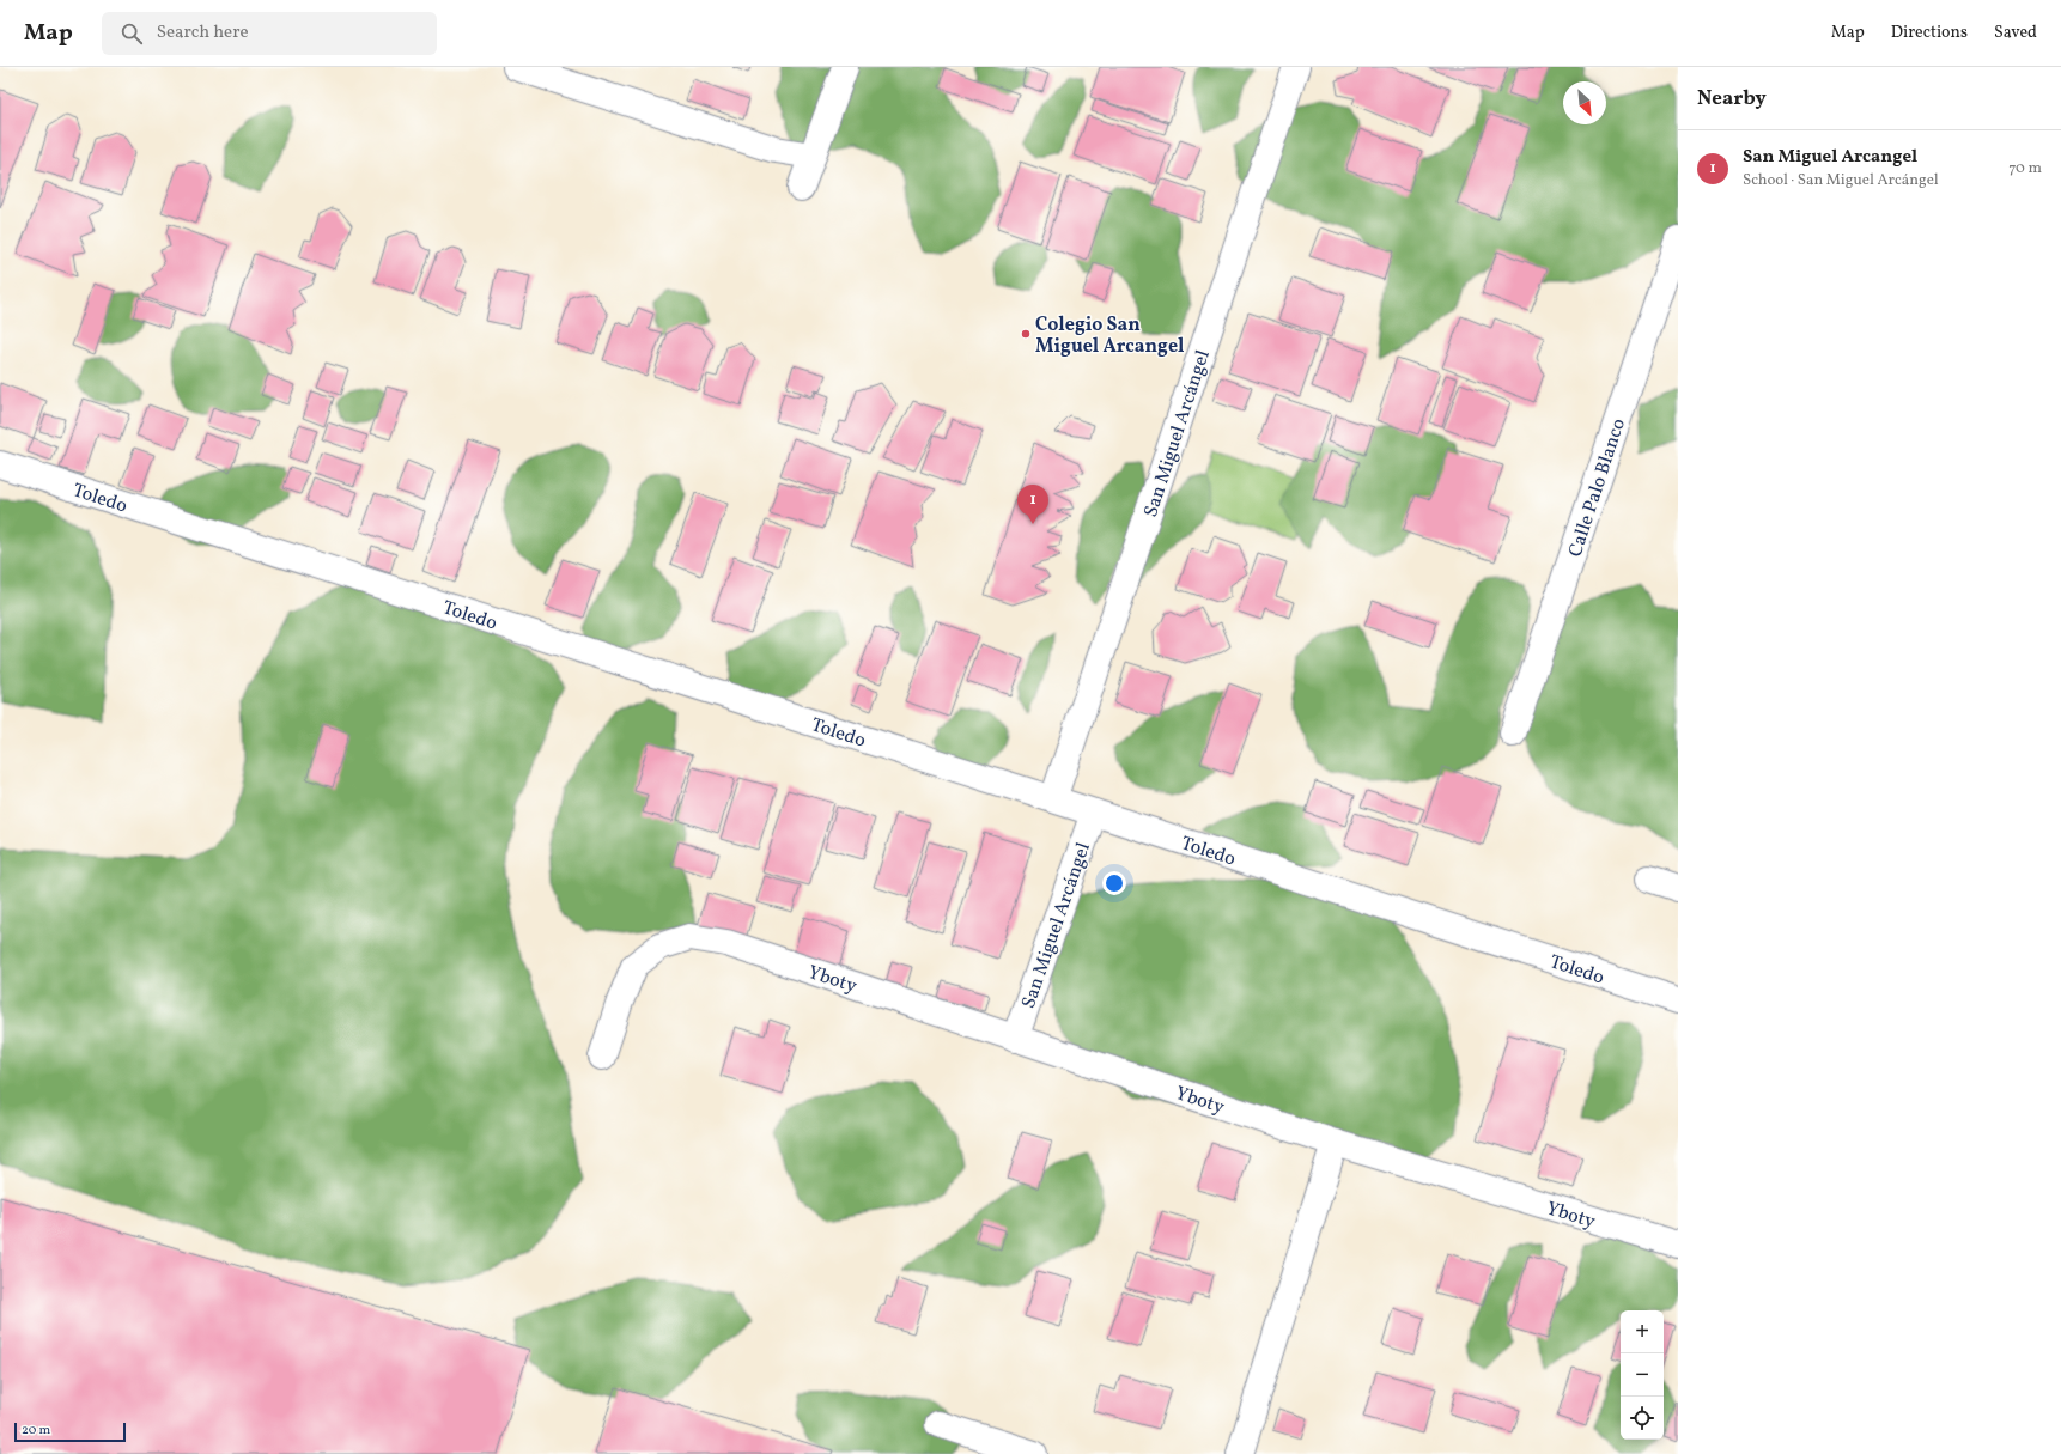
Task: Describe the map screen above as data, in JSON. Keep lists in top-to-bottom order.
{
  "streets": {
    "street": [
      "San Miguel Arcángel",
      "Calle Palo Blanco",
      "Toledo",
      "Yboty"
    ]
  },
  "crossings": [
    ["San Miguel Arcángel", "Toledo"],
    ["San Miguel Arcángel", "Yboty"]
  ],
  "places": ["Colegio San Miguel Arcangel"],
  "scale_bar": "20 m",
  "north": "bottom right",
  "page": {
    "header": "Map",
    "search": "Search here",
    "nav": ["Map", "Directions", "Saved"],
    "heading": "Nearby",
    "list": [
      {
        "mark": "1",
        "name": "San Miguel Arcangel",
        "note": "School · San Miguel Arcángel",
        "value": "70 m"
      }
    ],
    "pins": "1",
    "map_buttons": ["+", "−"],
    "scale": "20 m"
  }
}
